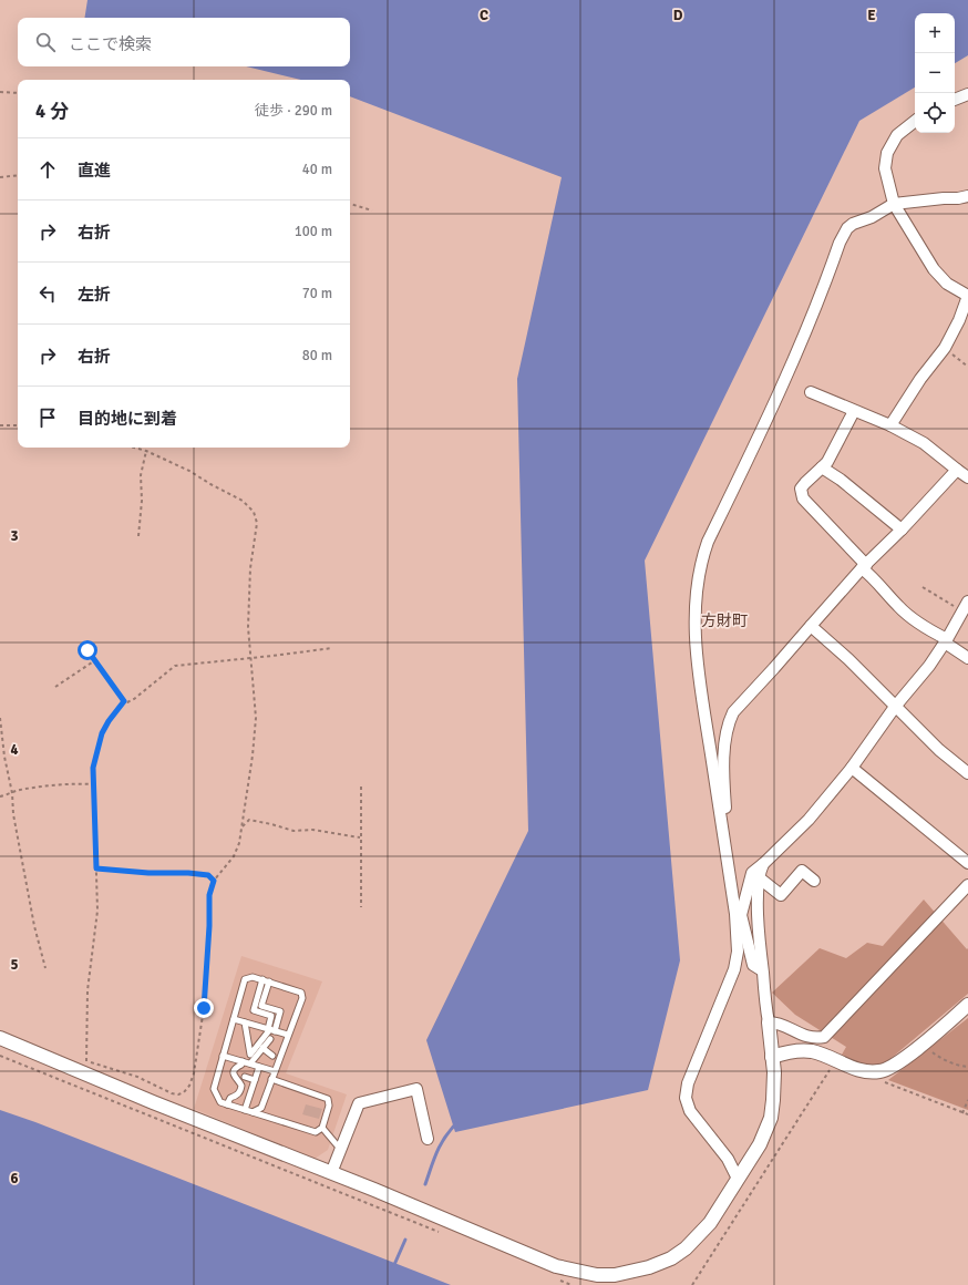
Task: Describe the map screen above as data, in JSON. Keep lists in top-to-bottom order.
{
  "districts": ["方財町"],
  "page": {
    "map_buttons": ["+", "−"],
    "search": "ここで検索",
    "heading": ["4 分", "徒歩 · 290 m"],
    "list": [
      ["直進", "40 m"],
      ["右折", "100 m"],
      ["左折", "70 m"],
      ["右折", "80 m"],
      "目的地に到着"
    ]
  },
  "grid": {
    "columns": ["C", "D", "E"],
    "rows": [
      "3",
      "4",
      "5",
      "6"
    ]
  }
}
